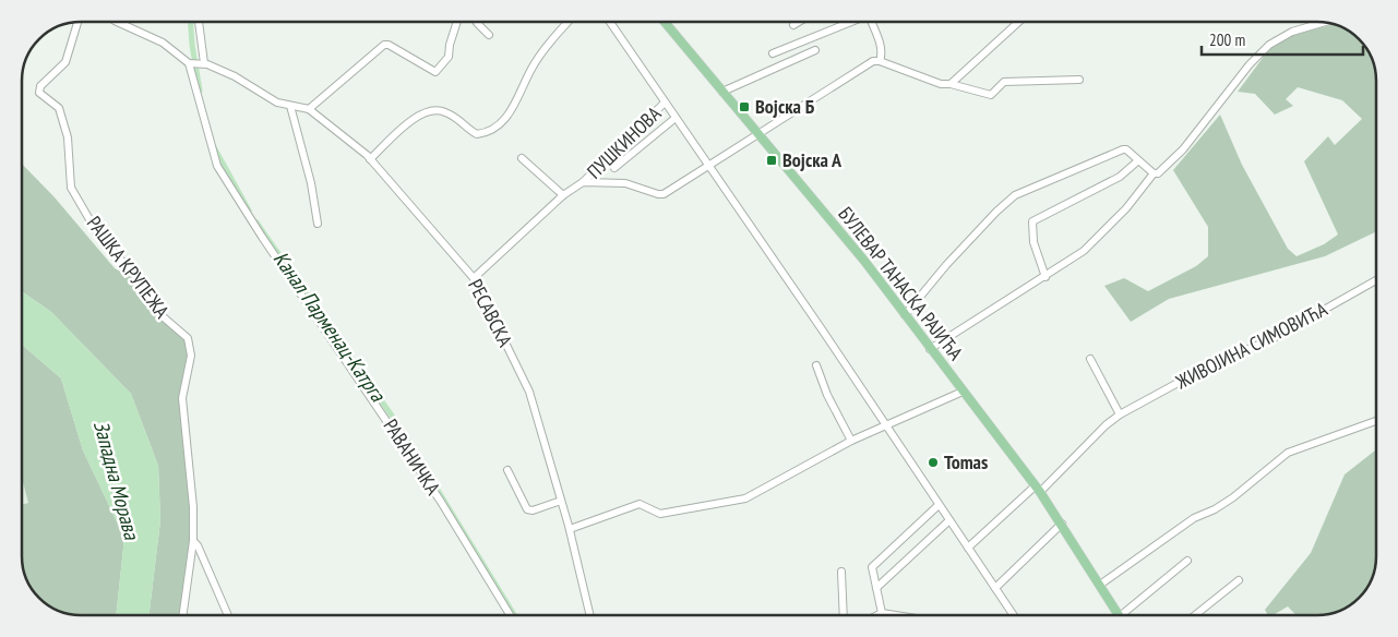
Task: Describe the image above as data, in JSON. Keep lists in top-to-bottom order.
{
  "streets": {
    "main road": ["БУЛЕВАР ТАНАСКА РАЈИЋА"],
    "street": [
      "ПУШКИНОВА",
      "РАШКА КРУПЕЖА",
      "РЕСАВСКА",
      "ЖИВОЈИНА СИМОВИЋА",
      "РАВАНИЧКА"
    ]
  },
  "crossings": [
    ["ПУШКИНОВА", "РЕСАВСКА"],
    ["БУЛЕВАР ТАНАСКА РАЈИЋА", "ЖИВОЈИНА СИМОВИЋА"],
    ["РЕСАВСКА", "РАВАНИЧКА"]
  ],
  "water": ["Канал Парменац-Катрга", "Западна Морава"],
  "places": {
    "transit": ["Војска Б", "Војска А"],
    "other": ["Tomas"]
  },
  "scale_bar": "200 m"
}
